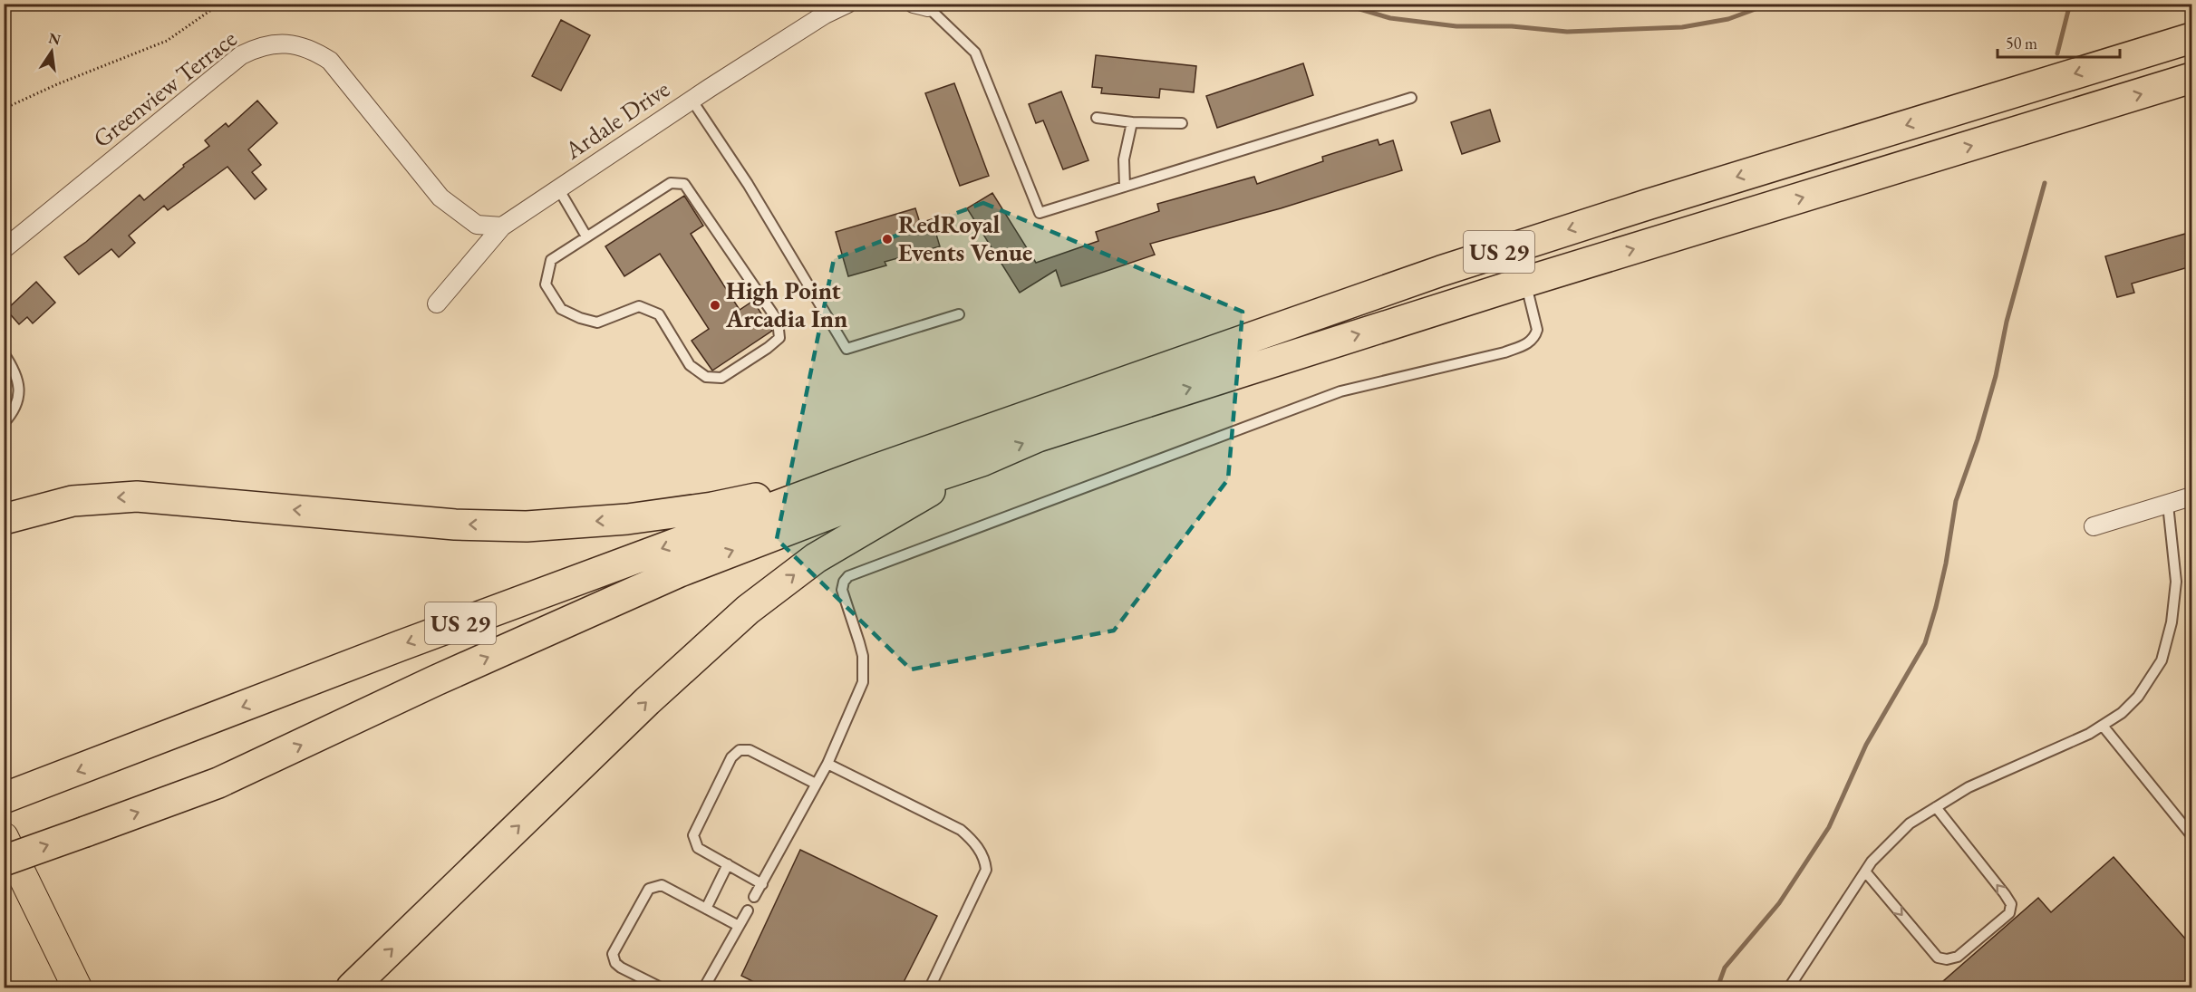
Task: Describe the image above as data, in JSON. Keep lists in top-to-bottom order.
{
  "streets": {
    "highway": ["US 29"],
    "street": ["Greenview Terrace", "Ardale Drive"]
  },
  "crossings": [
    ["Greenview Terrace", "Ardale Drive"]
  ],
  "places": ["RedRoyal Events Venue", "High Point Arcadia Inn"],
  "scale_bar": "50 m",
  "north": "top"
}
